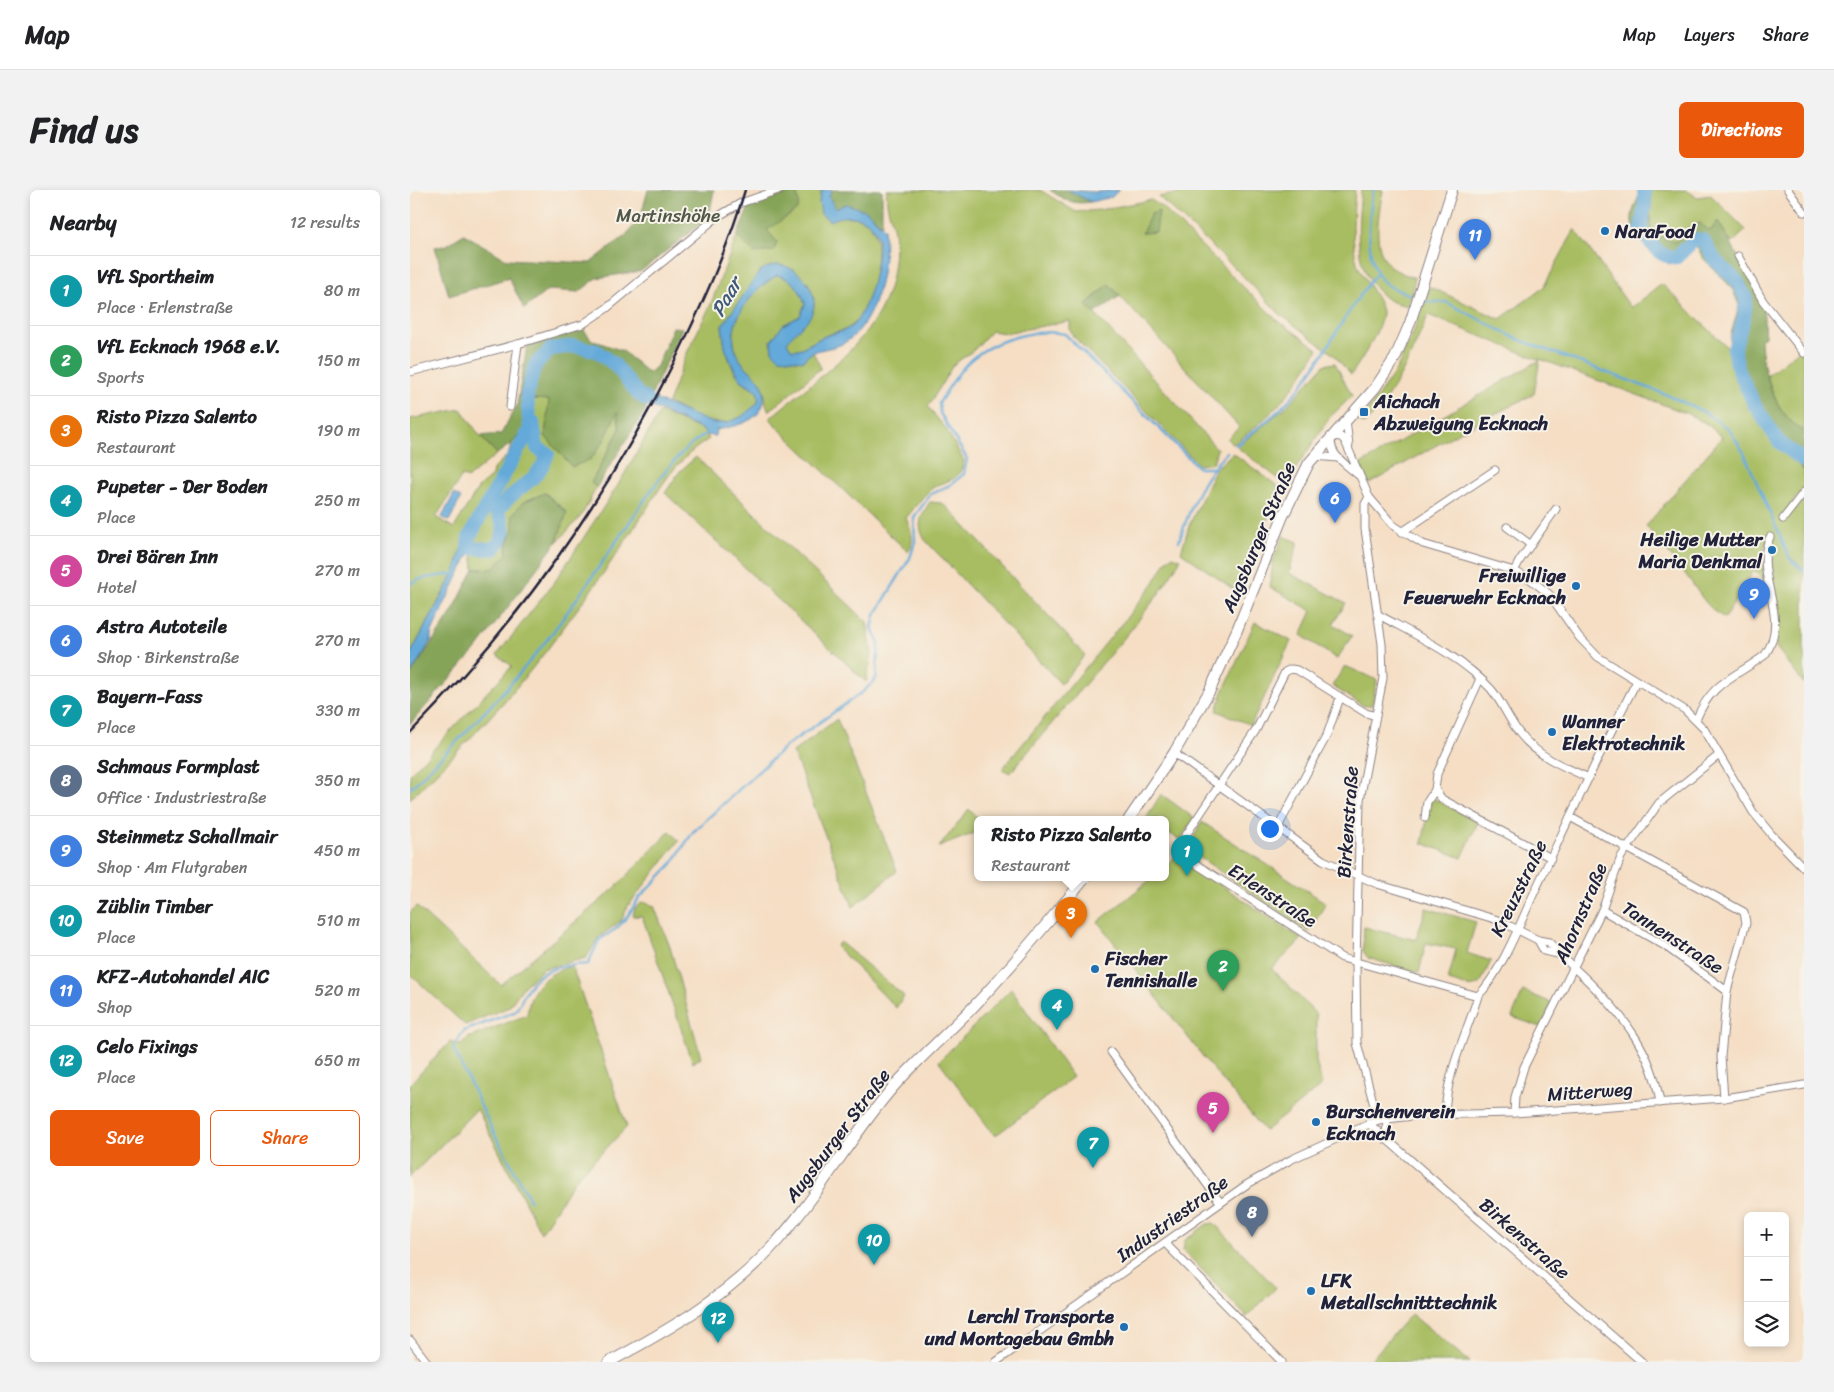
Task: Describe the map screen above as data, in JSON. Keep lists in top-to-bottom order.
{
  "streets": {
    "main road": ["Augsburger Straße"],
    "street": [
      "Birkenstraße",
      "Kreuzstraße",
      "Erlenstraße",
      "Ahornstraße",
      "Tannenstraße",
      "Mitterweg",
      "Industriestraße"
    ]
  },
  "crossings": [
    ["Birkenstraße", "Erlenstraße"],
    ["Birkenstraße", "Mitterweg"],
    ["Birkenstraße", "Industriestraße"],
    ["Kreuzstraße", "Erlenstraße"],
    ["Kreuzstraße", "Mitterweg"],
    ["Ahornstraße", "Tannenstraße"],
    ["Ahornstraße", "Mitterweg"],
    ["Mitterweg", "Industriestraße"]
  ],
  "water": ["Paar"],
  "parks": ["Martinshöhe"],
  "places": {
    "other": [
      "NaraFood",
      "Heilige Mutter Maria Denkmal",
      "Freiwillige Feuerwehr Ecknach",
      "Wanner Elektrotechnik",
      "Fischer Tennishalle",
      "Burschenverein Ecknach",
      "LFK Metallschnitttechnik",
      "Lerchl Transporte und Montagebau Gmbh"
    ],
    "transit": ["Aichach Abzweigung Ecknach"]
  },
  "page": {
    "header": "Map",
    "nav": ["Map", "Layers", "Share"],
    "title": "Find us",
    "buttons": [
      "Directions",
      ["Save", "Share"]
    ],
    "heading": ["Nearby", "12 results"],
    "pins": [
      "11",
      "6",
      "9",
      "1",
      "3",
      "2",
      "4",
      "5",
      "7",
      "8",
      "10",
      "12"
    ],
    "list": [
      {
        "mark": "1",
        "name": "VfL Sportheim",
        "note": "Place · Erlenstraße",
        "value": "80 m"
      },
      {
        "mark": "2",
        "name": "VfL Ecknach 1968 e.V.",
        "note": "Sports",
        "value": "150 m"
      },
      {
        "mark": "3",
        "name": "Risto Pizza Salento",
        "note": "Restaurant",
        "value": "190 m"
      },
      {
        "mark": "4",
        "name": "Pupeter - Der Boden",
        "note": "Place",
        "value": "250 m"
      },
      {
        "mark": "5",
        "name": "Drei Bären Inn",
        "note": "Hotel",
        "value": "270 m"
      },
      {
        "mark": "6",
        "name": "Astra Autoteile",
        "note": "Shop · Birkenstraße",
        "value": "270 m"
      },
      {
        "mark": "7",
        "name": "Bayern-Fass",
        "note": "Place",
        "value": "330 m"
      },
      {
        "mark": "8",
        "name": "Schmaus Formplast",
        "note": "Office · Industriestraße",
        "value": "350 m"
      },
      {
        "mark": "9",
        "name": "Steinmetz Schallmair",
        "note": "Shop · Am Flutgraben",
        "value": "450 m"
      },
      {
        "mark": "10",
        "name": "Züblin Timber",
        "note": "Place",
        "value": "510 m"
      },
      {
        "mark": "11",
        "name": "KFZ-Autohandel AIC",
        "note": "Shop",
        "value": "520 m"
      },
      {
        "mark": "12",
        "name": "Celo Fixings",
        "note": "Place",
        "value": "650 m"
      }
    ],
    "popup": ["Risto Pizza Salento", "Restaurant"],
    "map_buttons": ["+", "−"]
  }
}
